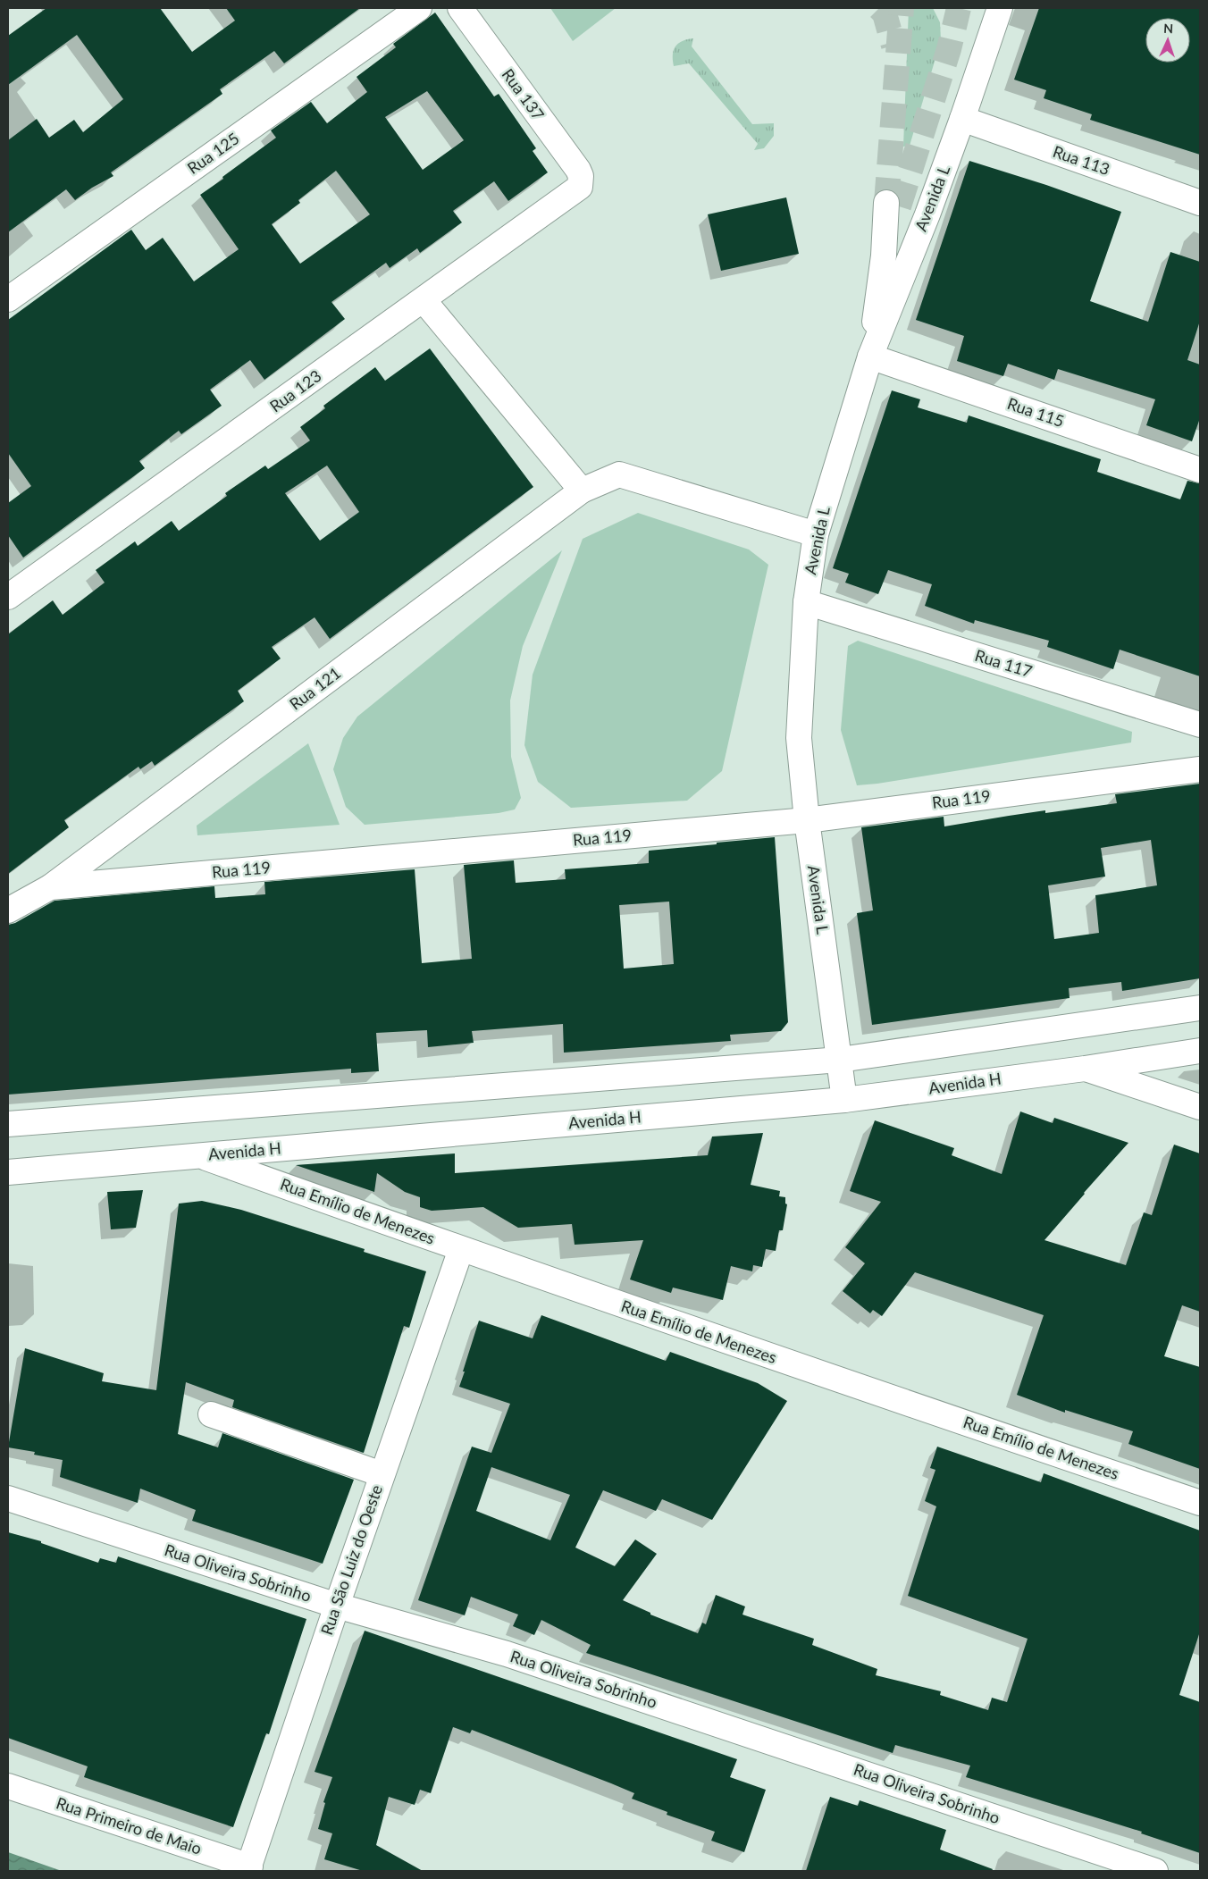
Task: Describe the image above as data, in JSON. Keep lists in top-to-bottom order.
{
  "streets": {
    "street": [
      "Rua 137",
      "Rua 125",
      "Rua 113",
      "Avenida L",
      "Rua 123",
      "Rua 115",
      "Rua 117",
      "Rua 121",
      "Rua 119",
      "Avenida H",
      "Rua Emílio de Menezes",
      "Rua São Luiz do Oeste",
      "Rua Oliveira Sobrinho",
      "Rua Primeiro de Maio"
    ]
  },
  "crossings": [
    ["Rua 137", "Rua 123"],
    ["Rua 113", "Avenida L"],
    ["Avenida L", "Rua 115"],
    ["Avenida L", "Rua 117"],
    ["Avenida L", "Rua 121"],
    ["Avenida L", "Rua 119"],
    ["Avenida L", "Avenida H"],
    ["Rua 121", "Rua 119"],
    ["Avenida H", "Rua Emílio de Menezes"],
    ["Rua Emílio de Menezes", "Rua São Luiz do Oeste"],
    ["Rua São Luiz do Oeste", "Rua Oliveira Sobrinho"],
    ["Rua São Luiz do Oeste", "Rua Primeiro de Maio"]
  ],
  "north": "top"
}
